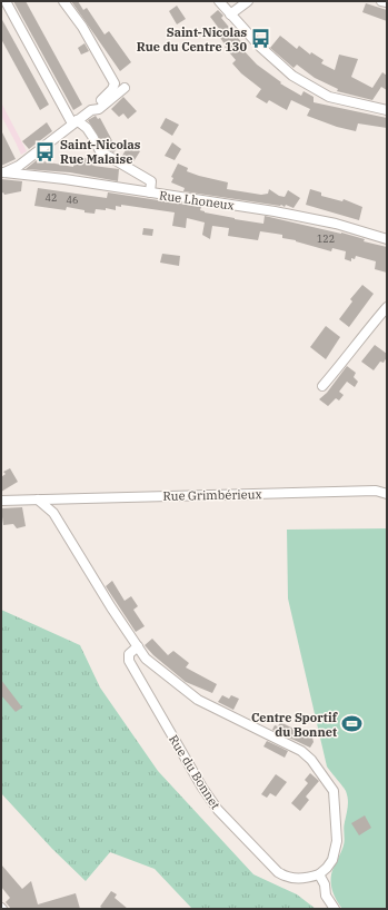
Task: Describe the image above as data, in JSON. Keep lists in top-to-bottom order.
{
  "streets": {
    "street": ["Rue Lhoneux", "Rue Grimbérieux", "Rue du Bonnet"]
  },
  "places": {
    "bus stop": ["Saint-Nicolas Rue du Centre 130", "Saint-Nicolas Rue Malaise"],
    "sports": ["Centre Sportif du Bonnet"]
  },
  "house_numbers": ["42", "46", "122"]
}
